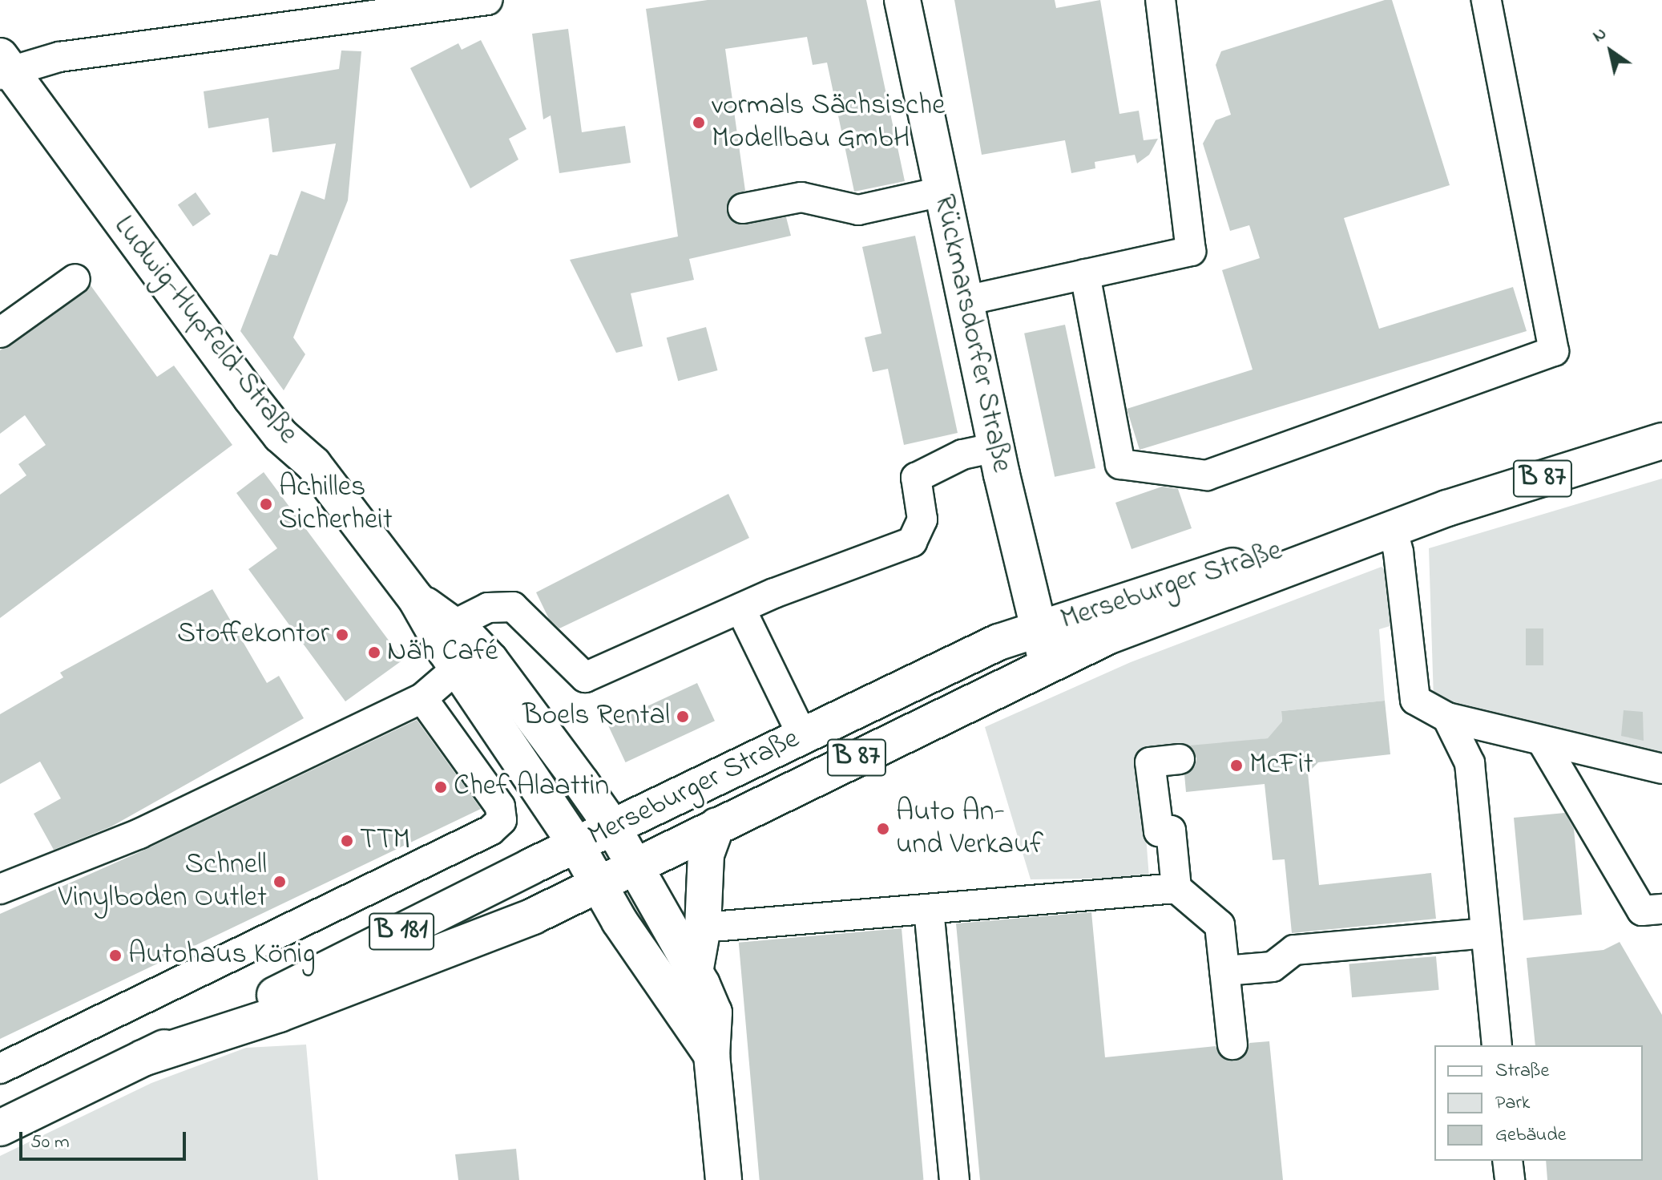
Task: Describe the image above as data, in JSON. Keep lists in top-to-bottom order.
{
  "streets": {
    "main road": [
      "Ludwig-Hupfeld-Straße",
      "Rückmarsdorfer Straße",
      "B 87",
      "Merseburger Straße",
      "B 181"
    ]
  },
  "crossings": [
    ["Ludwig-Hupfeld-Straße", "Merseburger Straße"],
    ["Rückmarsdorfer Straße", "Merseburger Straße"]
  ],
  "places": [
    "vormals Sächsische Modellbau GmbH",
    "Achilles Sicherheit",
    "Stoffekontor",
    "Näh Café",
    "Boels Rental",
    "McFit",
    "Chef Alaattin",
    "Auto An- und Verkauf",
    "TTM",
    "Schnell Vinylboden Outlet",
    "Autohaus König"
  ],
  "legend": ["Straße", "Park", "Gebäude"],
  "scale_bar": "50 m",
  "north": "top left"
}
